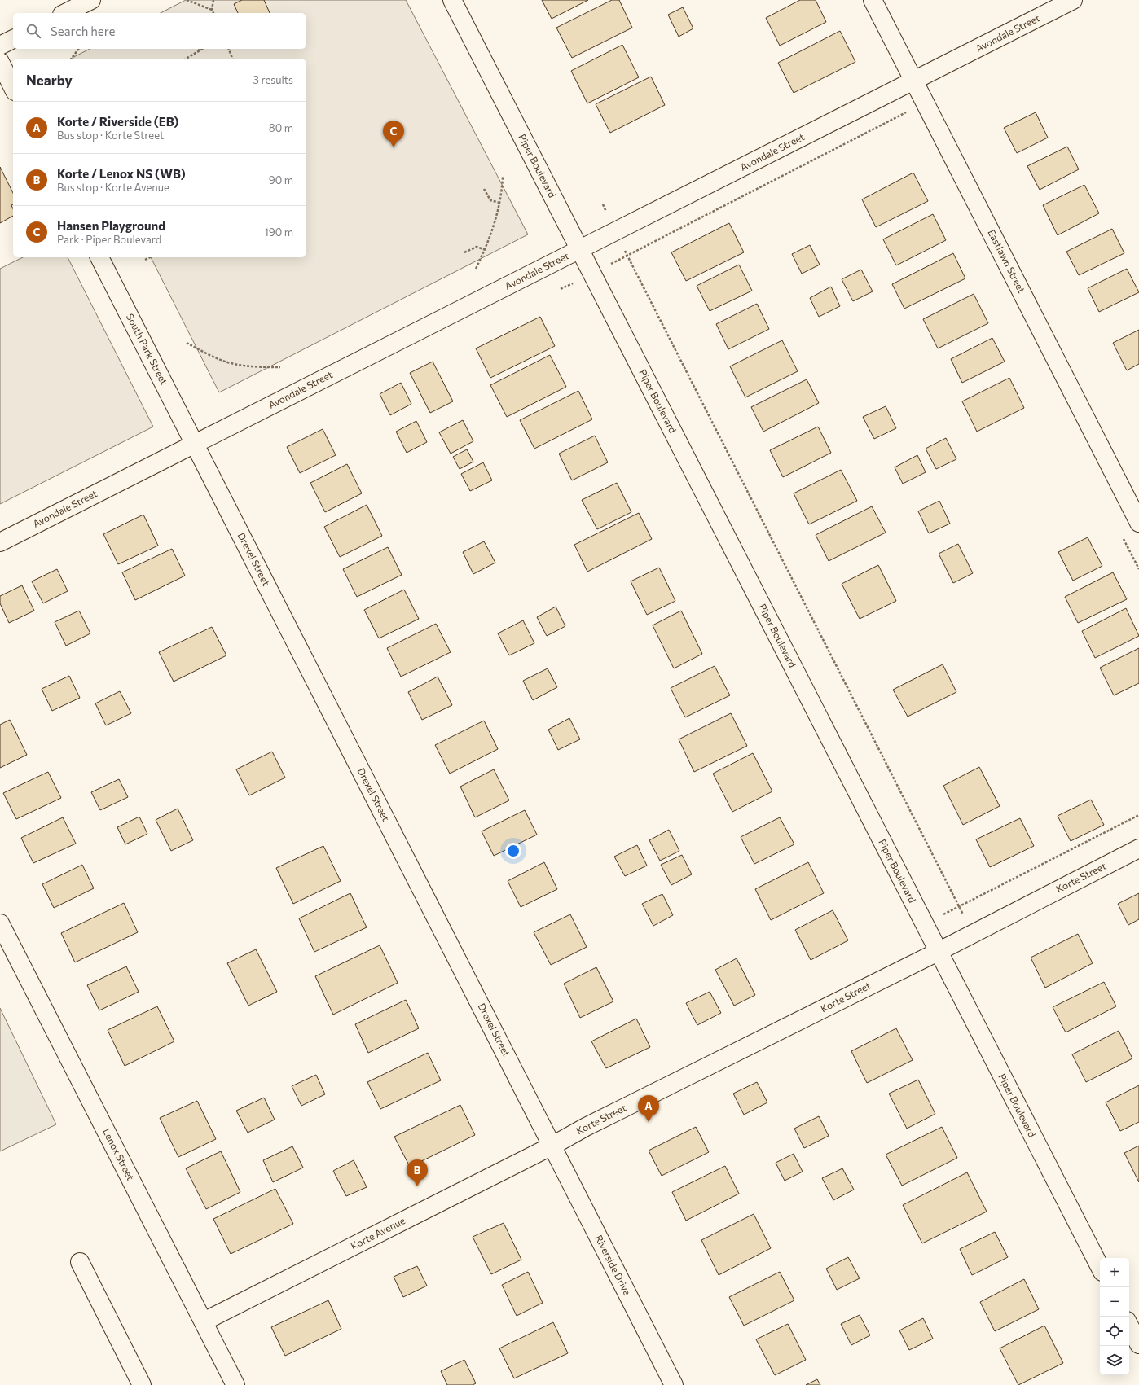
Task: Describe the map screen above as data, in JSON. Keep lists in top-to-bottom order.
{
  "streets": {
    "street": [
      "Avondale Street",
      "Piper Boulevard",
      "Eastlawn Street",
      "South Park Street",
      "Drexel Street",
      "Korte Street",
      "Lenox Street",
      "Korte Avenue",
      "Riverside Drive"
    ]
  },
  "crossings": [
    ["Avondale Street", "Piper Boulevard"],
    ["Avondale Street", "Eastlawn Street"],
    ["Avondale Street", "South Park Street"],
    ["Avondale Street", "Drexel Street"],
    ["Piper Boulevard", "Korte Street"],
    ["South Park Street", "Drexel Street"],
    ["Drexel Street", "Korte Street"],
    ["Drexel Street", "Korte Avenue"],
    ["Drexel Street", "Riverside Drive"],
    ["Korte Street", "Korte Avenue"],
    ["Korte Street", "Riverside Drive"],
    ["Lenox Street", "Korte Avenue"],
    ["Korte Avenue", "Riverside Drive"]
  ],
  "page": {
    "search": "Search here",
    "heading": ["Nearby", "3 results"],
    "list": [
      {
        "mark": "A",
        "name": "Korte / Riverside (EB)",
        "note": "Bus stop · Korte Street",
        "value": "80 m"
      },
      {
        "mark": "B",
        "name": "Korte / Lenox NS (WB)",
        "note": "Bus stop · Korte Avenue",
        "value": "90 m"
      },
      {
        "mark": "C",
        "name": "Hansen Playground",
        "note": "Park · Piper Boulevard",
        "value": "190 m"
      }
    ],
    "pins": ["C", "A", "B"],
    "map_buttons": ["+", "−"]
  }
}
